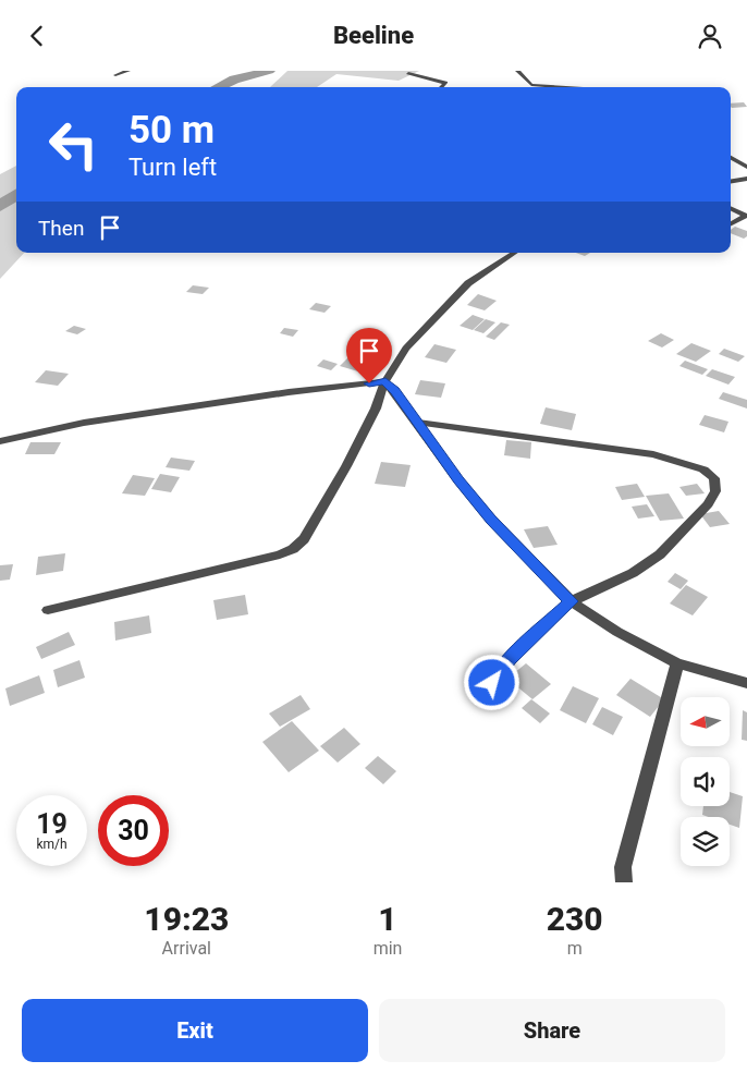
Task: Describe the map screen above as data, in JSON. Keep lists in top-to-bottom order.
{
  "north": "left",
  "page": {
    "header": "Beeline",
    "turn": ["50 m", "Turn left"],
    "then": "Then",
    "speed": "19 km/h",
    "limit": "30",
    "eta": [
      "19:23",
      "Arrival",
      "1",
      "min",
      "230",
      "m"
    ],
    "buttons": ["Exit", "Share"]
  }
}
